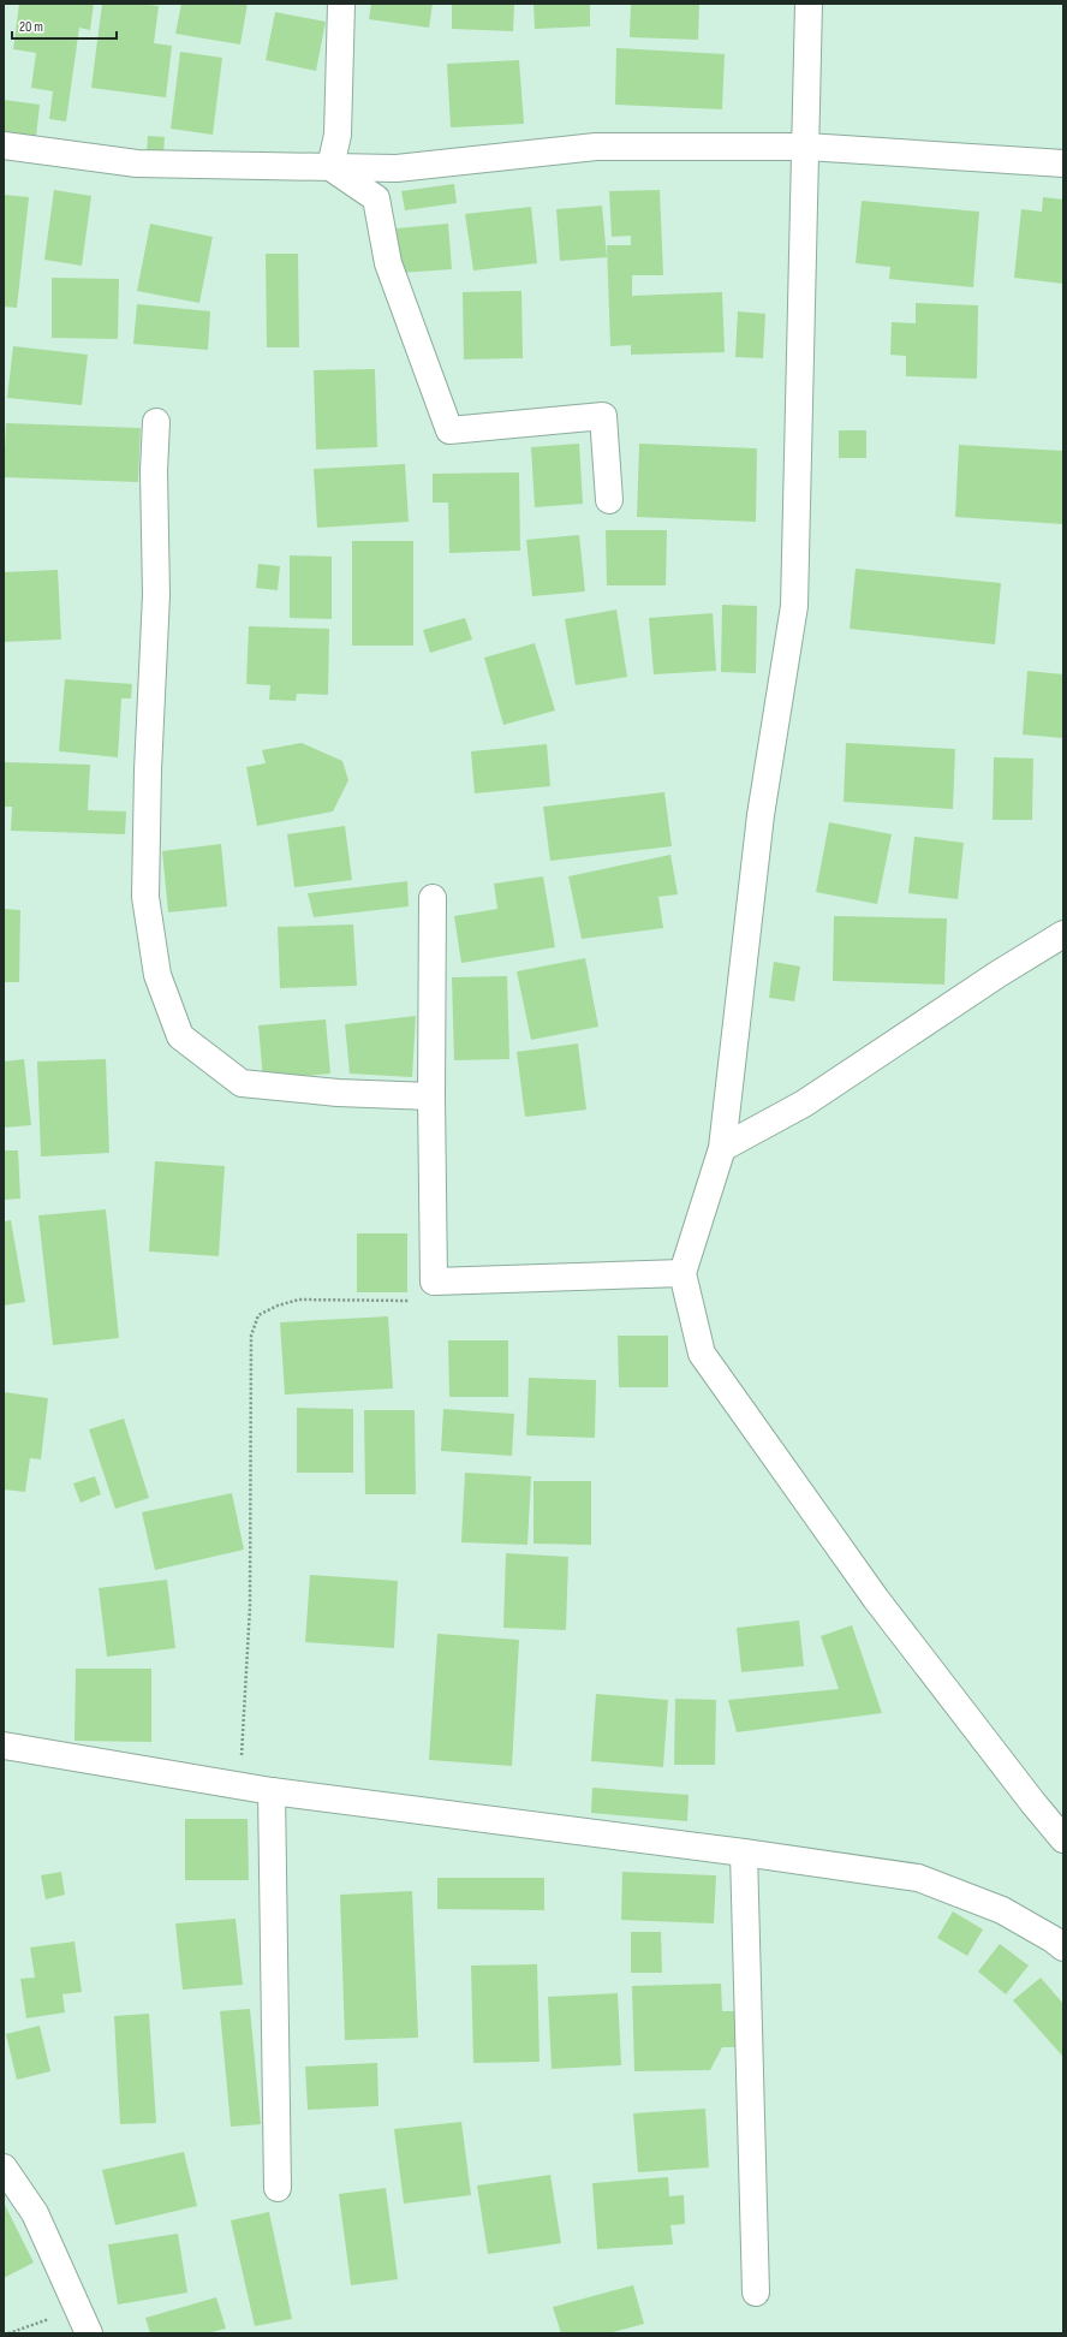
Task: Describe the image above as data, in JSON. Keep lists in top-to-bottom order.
{
  "scale_bar": "20 m"
}
